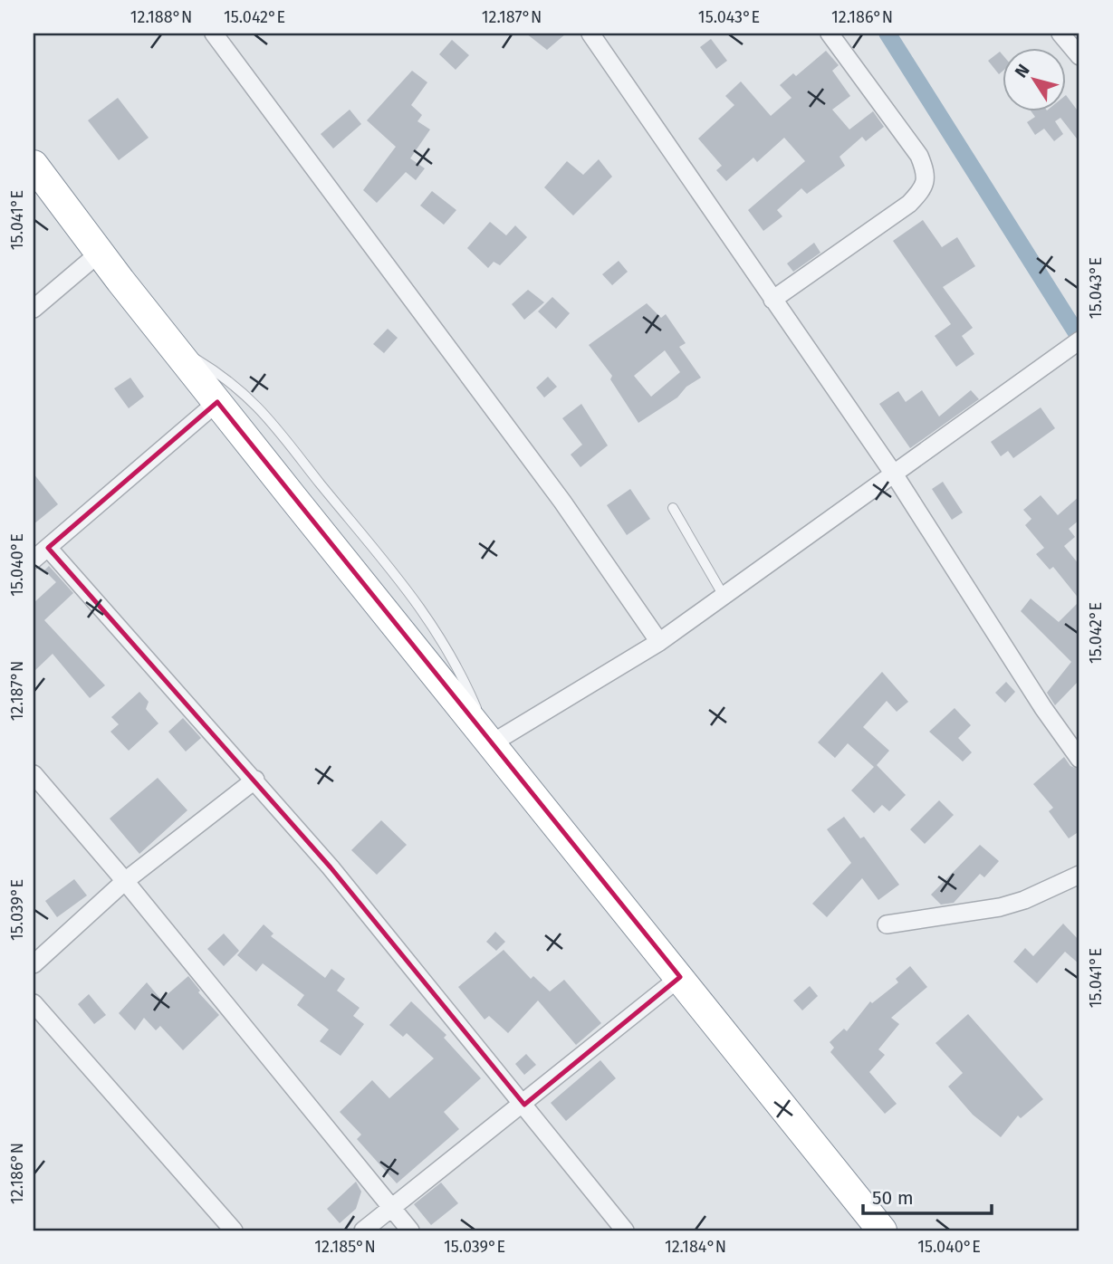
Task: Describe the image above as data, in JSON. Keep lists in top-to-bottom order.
{
  "scale_bar": "50 m",
  "north": "top left",
  "coordinates": [
    "12.188°N",
    "15.042°E",
    "12.187°N",
    "15.043°E",
    "12.186°N",
    "15.041°E",
    "15.040°E",
    "15.039°E",
    "12.185°N",
    "12.184°N"
  ]
}
